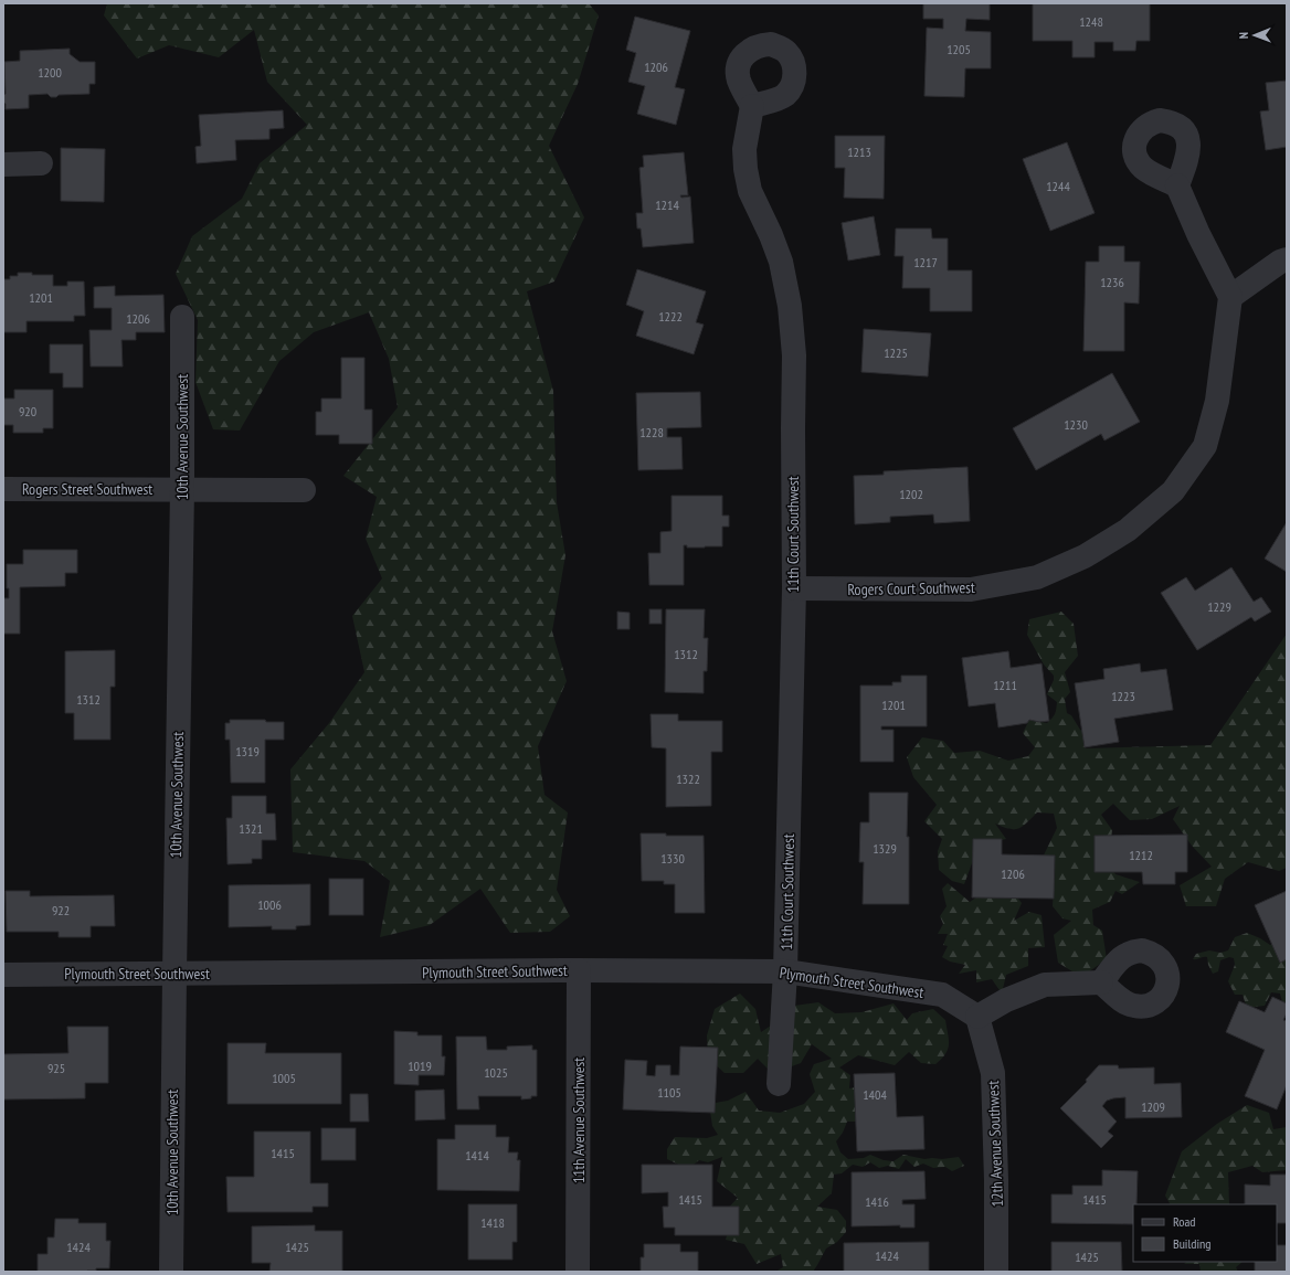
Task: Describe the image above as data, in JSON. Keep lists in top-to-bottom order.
{
  "streets": {
    "street": [
      "10th Avenue Southwest",
      "Rogers Street Southwest",
      "11th Court Southwest",
      "Rogers Court Southwest",
      "Plymouth Street Southwest",
      "11th Avenue Southwest",
      "12th Avenue Southwest"
    ]
  },
  "crossings": [
    ["10th Avenue Southwest", "Rogers Street Southwest"],
    ["10th Avenue Southwest", "Plymouth Street Southwest"],
    ["11th Court Southwest", "Rogers Court Southwest"],
    ["11th Court Southwest", "Plymouth Street Southwest"],
    ["Plymouth Street Southwest", "11th Avenue Southwest"],
    ["Plymouth Street Southwest", "12th Avenue Southwest"]
  ],
  "house_numbers": [
    "1248",
    "1205",
    "1206",
    "1200",
    "1213",
    "1244",
    "1214",
    "1217",
    "1236",
    "1201",
    "1222",
    "1206",
    "1225",
    "920",
    "1230",
    "1228",
    "1202",
    "1229",
    "1312",
    "1211",
    "1223",
    "1312",
    "1201",
    "1319",
    "1322",
    "1321",
    "1329",
    "1212",
    "1330",
    "1206",
    "1006",
    "922",
    "1019",
    "925",
    "1025",
    "1005",
    "1105",
    "1404",
    "1209",
    "1415",
    "1414",
    "1415",
    "1415",
    "1416",
    "1418",
    "1424",
    "1425",
    "1424",
    "1425"
  ],
  "legend": ["Road", "Building"],
  "north": "left"
}
